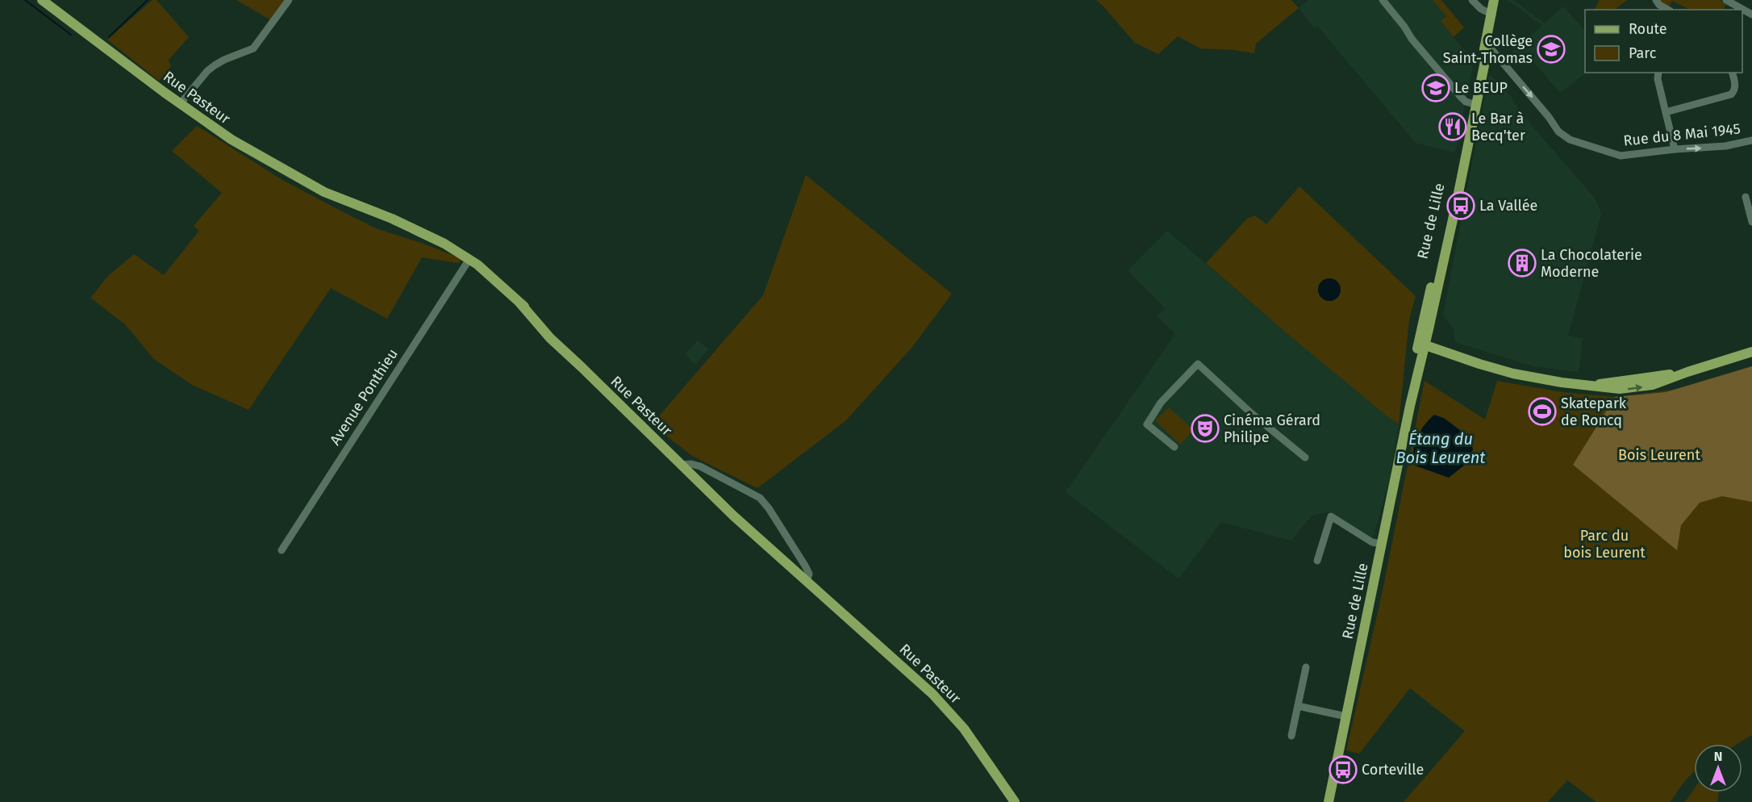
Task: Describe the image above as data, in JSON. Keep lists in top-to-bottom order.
{
  "streets": {
    "main road": ["Rue Pasteur", "Rue de Lille"],
    "street": ["Rue du 8 Mai 1945", "Avenue Ponthieu"]
  },
  "crossings": [
    ["Rue Pasteur", "Avenue Ponthieu"],
    ["Rue du 8 Mai 1945", "Rue de Lille"]
  ],
  "one_way": ["Rue du 8 Mai 1945"],
  "water": ["Étang du Bois Leurent"],
  "parks": ["Bois Leurent", "Parc du bois Leurent"],
  "places": {
    "school or university": ["Collège Saint-Thomas", "Le BEUP"],
    "restaurant": ["Le Bar à Becq'ter"],
    "bus stop": ["La Vallée", "Corteville"],
    "building": ["La Chocolaterie Moderne"],
    "sports": ["Skatepark de Roncq"],
    "theatre": ["Cinéma Gérard Philipe"]
  },
  "legend": ["Route", "Parc"],
  "north": "top"
}
